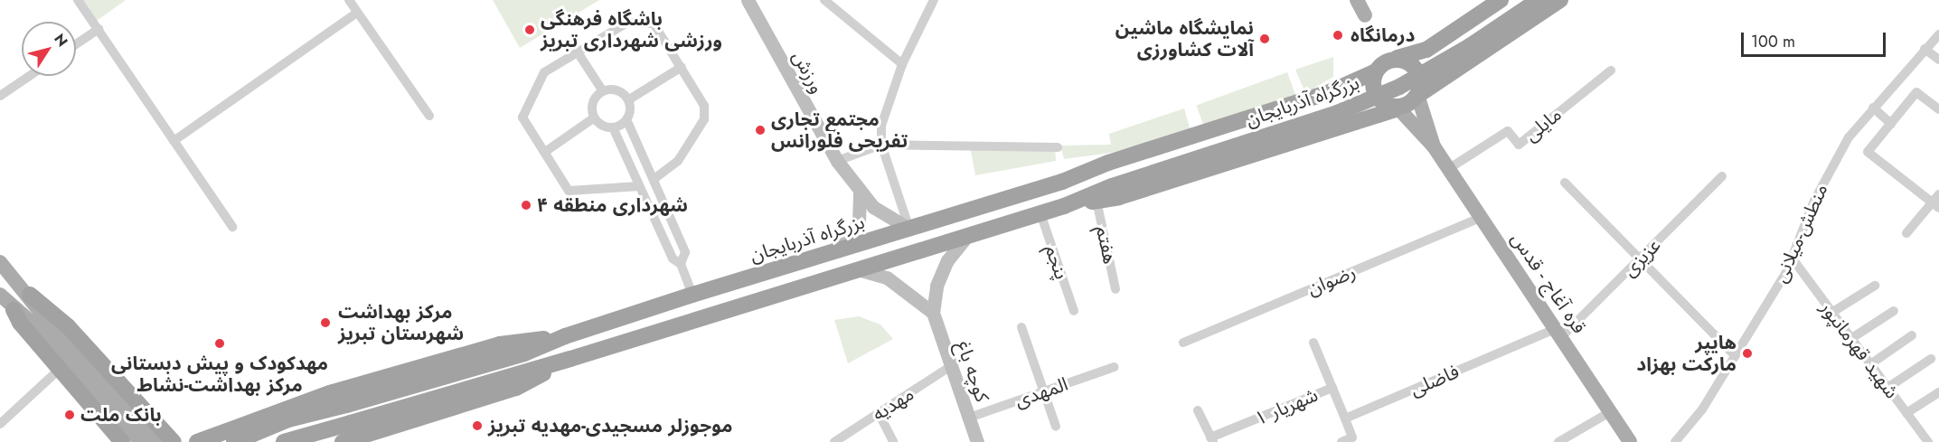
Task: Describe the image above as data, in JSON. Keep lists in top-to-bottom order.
{
  "streets": {
    "highway": ["بزرگراه آذربایجان"],
    "main road": ["ورزش", "قره آغاج - قدس", "کوچه باغ"],
    "street": [
      "مایلی",
      "منطش-میلانی",
      "هفتم",
      "عزیزی",
      "پنجم",
      "رضوان",
      "شهید قهرمانپور",
      "فاضلی",
      "المهدی",
      "مهدیه",
      "شهریار ۱"
    ]
  },
  "crossings": [
    ["ورزش", "بزرگراه آذربایجان"],
    ["بزرگراه آذربایجان", "هفتم"],
    ["بزرگراه آذربایجان", "پنجم"],
    ["مایلی", "قره آغاج - قدس"],
    ["منطش-میلانی", "شهید قهرمانپور"],
    ["عزیزی", "قره آغاج - قدس"],
    ["عزیزی", "فاضلی"],
    ["رضوان", "قره آغاج - قدس"],
    ["قره آغاج - قدس", "فاضلی"],
    ["کوچه باغ", "المهدی"],
    ["کوچه باغ", "مهدیه"]
  ],
  "places": [
    "باشگاه فرهنگی ورزشی شهرداری تبریز",
    "درمانگاه",
    "نمایشگاه ماشین آلات کشاورزی",
    "مجتمع تجاری تفریحی فلورانس",
    "شهرداری منطقه ۴",
    "مرکز بهداشت شهرستان تبریز",
    "مهدکودک و پیش دبستانی مرکز بهداشت-نشاط",
    "هایپر مارکت بهزاد",
    "بانک ملت",
    "موجوزلر مسجیدی-مهدیه تبریز"
  ],
  "scale_bar": "100 m",
  "north": "top right"
}
